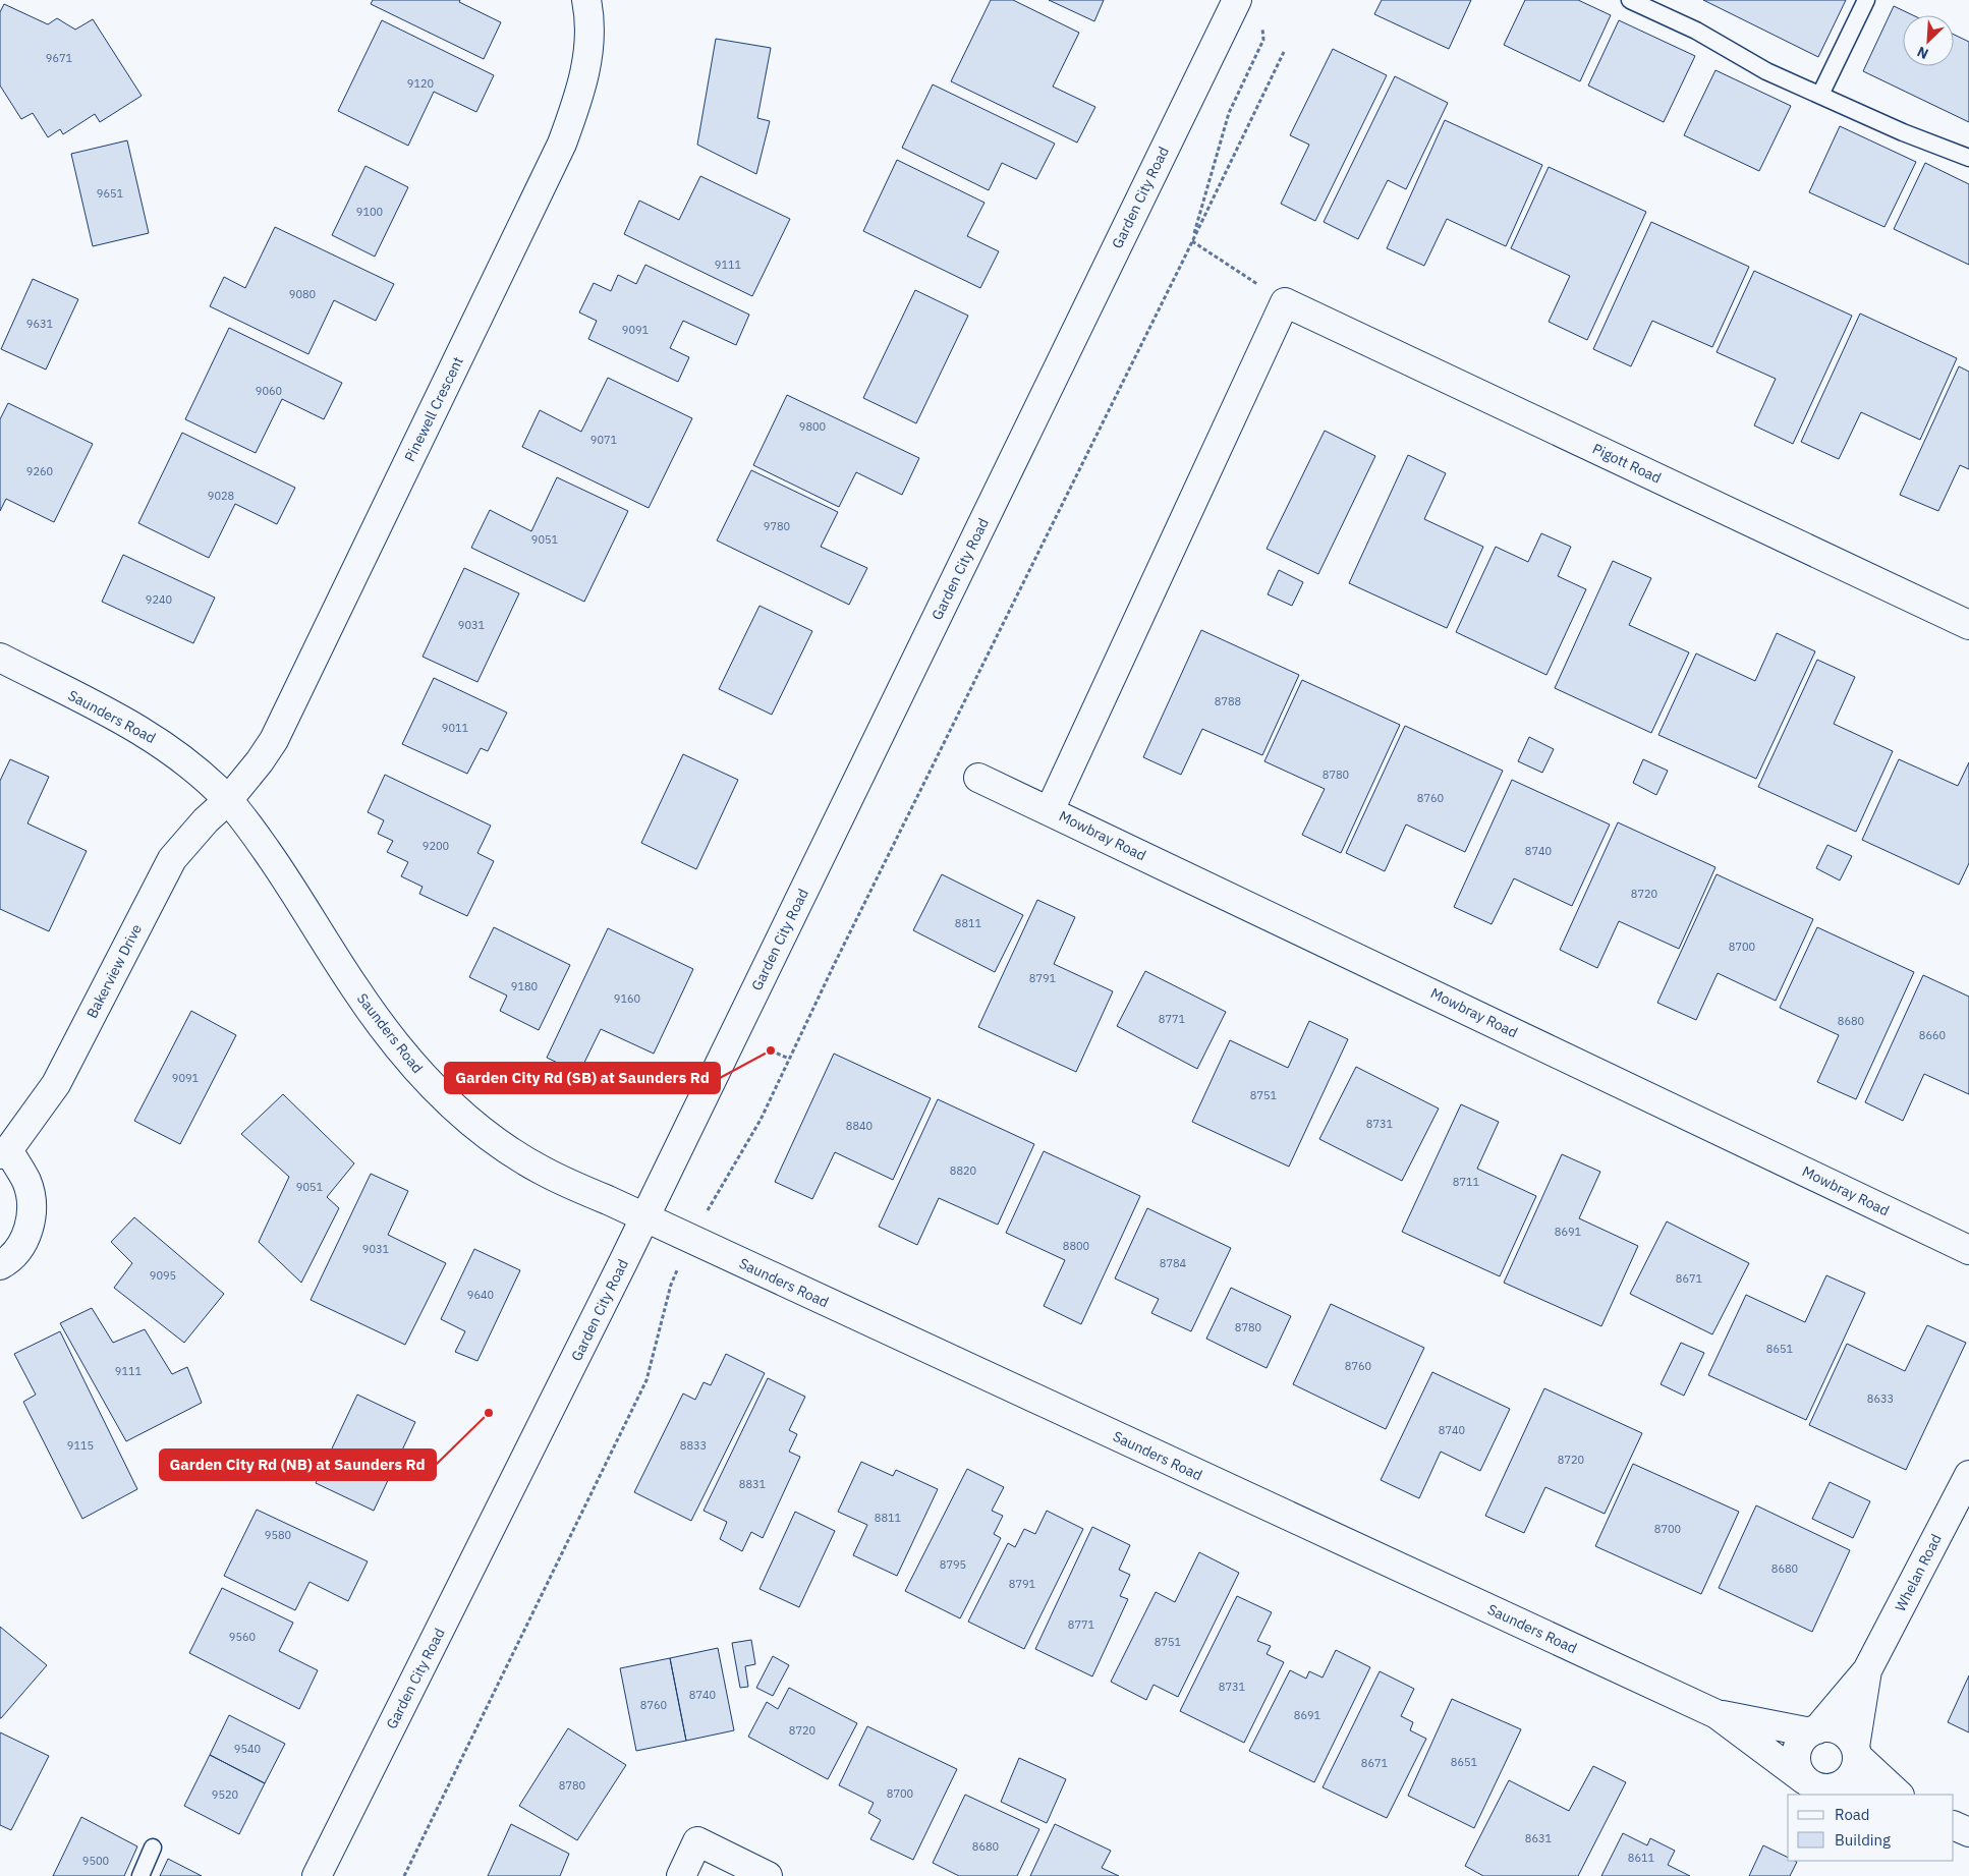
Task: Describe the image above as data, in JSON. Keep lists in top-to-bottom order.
{
  "streets": {
    "street": [
      "Garden City Road",
      "Pinewell Crescent",
      "Pigott Road",
      "Saunders Road",
      "Mowbray Road",
      "Bakerview Drive",
      "Whelan Road"
    ]
  },
  "crossings": [
    ["Garden City Road", "Saunders Road"],
    ["Pinewell Crescent", "Saunders Road"],
    ["Pinewell Crescent", "Bakerview Drive"],
    ["Saunders Road", "Bakerview Drive"],
    ["Saunders Road", "Whelan Road"]
  ],
  "places": ["Garden City Rd (SB) at Saunders Rd", "Garden City Rd (NB) at Saunders Rd"],
  "house_numbers": [
    "9671",
    "9120",
    "9651",
    "9100",
    "9111",
    "9080",
    "9631",
    "9091",
    "9060",
    "9800",
    "9071",
    "9260",
    "9028",
    "9780",
    "9051",
    "9240",
    "9031",
    "8788",
    "9011",
    "8780",
    "8760",
    "9200",
    "8740",
    "8720",
    "8811",
    "8700",
    "8791",
    "9180",
    "9160",
    "8771",
    "8680",
    "8660",
    "9091",
    "8751",
    "8731",
    "8840",
    "8820",
    "8711",
    "9051",
    "8691",
    "8800",
    "9031",
    "8784",
    "9095",
    "8671",
    "9640",
    "8780",
    "8651",
    "8760",
    "9111",
    "8633",
    "8740",
    "9115",
    "8833",
    "8720",
    "8831",
    "8811",
    "8700",
    "9580",
    "8795",
    "8680",
    "8791",
    "8771",
    "9560",
    "8751",
    "8731",
    "8740",
    "8760",
    "8691",
    "8720",
    "9540",
    "8651",
    "8671",
    "8780",
    "8700",
    "9520",
    "8631",
    "8680",
    "8611",
    "9500"
  ],
  "legend": ["Road", "Building"],
  "north": "bottom left"
}
